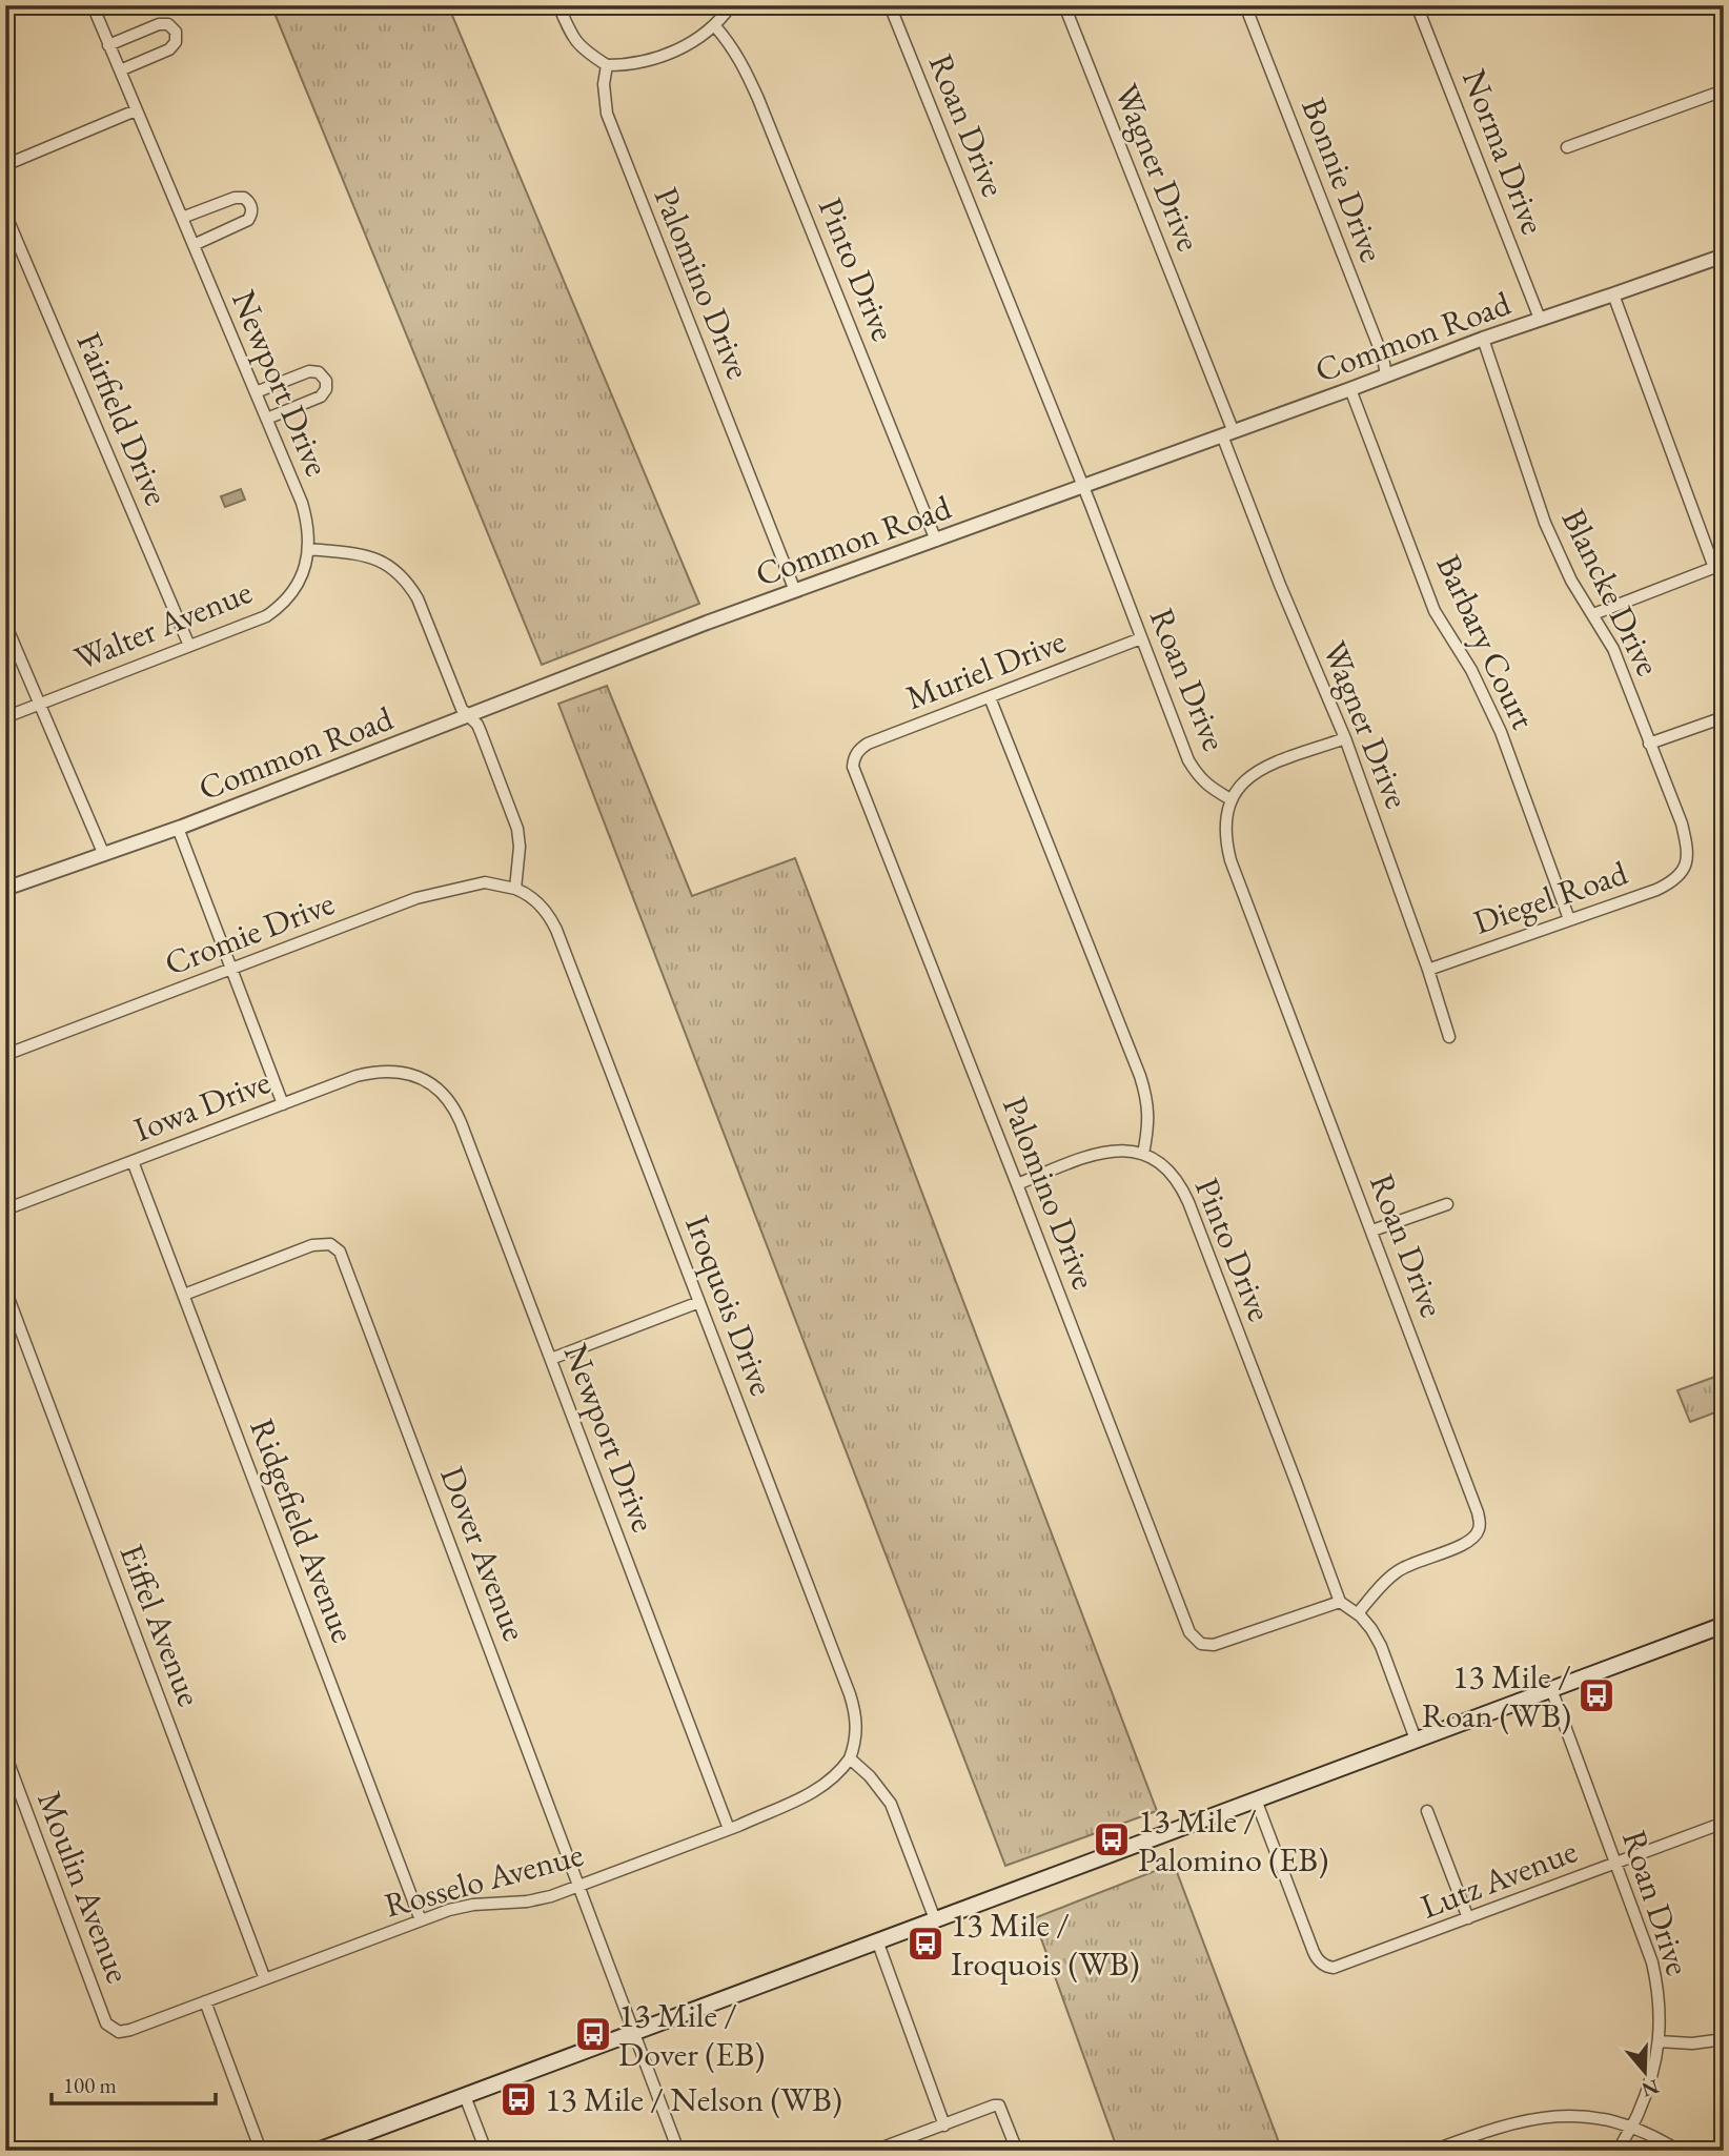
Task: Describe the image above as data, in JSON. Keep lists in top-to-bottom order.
{
  "streets": {
    "street": [
      "Roan Drive",
      "Norma Drive",
      "Wagner Drive",
      "Bonnie Drive",
      "Pinto Drive",
      "Palomino Drive",
      "Common Road",
      "Newport Drive",
      "Fairfield Drive",
      "Blancke Drive",
      "Walter Avenue",
      "Barbary Court",
      "Muriel Drive",
      "Diegel Road",
      "Cromie Drive",
      "Iowa Drive",
      "Iroquois Drive",
      "Ridgefield Avenue",
      "Dover Avenue",
      "Eiffel Avenue",
      "Lutz Avenue",
      "Rosselo Avenue",
      "Moulin Avenue"
    ]
  },
  "crossings": [
    ["Roan Drive", "Common Road"],
    ["Roan Drive", "Muriel Drive"],
    ["Roan Drive", "Lutz Avenue"],
    ["Norma Drive", "Common Road"],
    ["Wagner Drive", "Common Road"],
    ["Wagner Drive", "Diegel Road"],
    ["Bonnie Drive", "Common Road"],
    ["Pinto Drive", "Palomino Drive"],
    ["Pinto Drive", "Common Road"],
    ["Palomino Drive", "Common Road"],
    ["Palomino Drive", "Muriel Drive"],
    ["Common Road", "Blancke Drive"],
    ["Common Road", "Barbary Court"],
    ["Newport Drive", "Walter Avenue"],
    ["Newport Drive", "Iowa Drive"],
    ["Newport Drive", "Rosselo Avenue"],
    ["Fairfield Drive", "Walter Avenue"],
    ["Blancke Drive", "Diegel Road"],
    ["Barbary Court", "Diegel Road"],
    ["Cromie Drive", "Iroquois Drive"],
    ["Iowa Drive", "Ridgefield Avenue"],
    ["Iroquois Drive", "Rosselo Avenue"],
    ["Ridgefield Avenue", "Dover Avenue"],
    ["Ridgefield Avenue", "Rosselo Avenue"],
    ["Dover Avenue", "Rosselo Avenue"],
    ["Eiffel Avenue", "Rosselo Avenue"],
    ["Rosselo Avenue", "Moulin Avenue"]
  ],
  "places": {
    "bus stop": [
      "13 Mile / Roan (WB)",
      "13 Mile / Palomino (EB)",
      "13 Mile / Iroquois (WB)",
      "13 Mile / Dover (EB)",
      "13 Mile / Nelson (WB)"
    ]
  },
  "scale_bar": "100 m",
  "north": "bottom"
}
